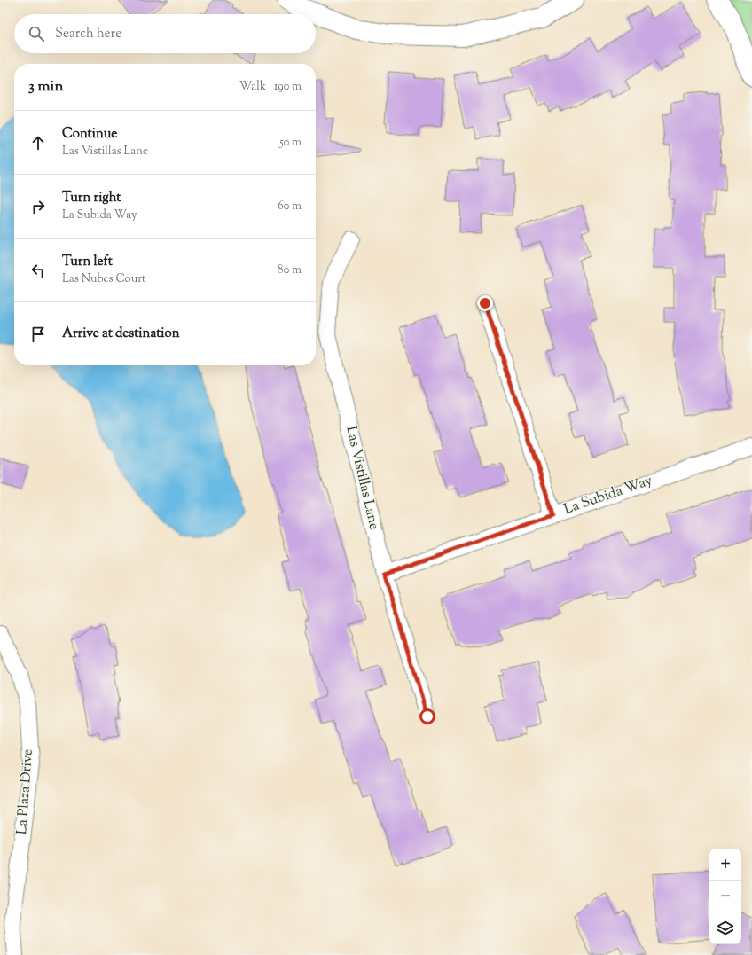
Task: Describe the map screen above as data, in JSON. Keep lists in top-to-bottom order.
{
  "streets": {
    "street": ["Las Vistillas Lane", "La Subida Way", "La Plaza Drive"]
  },
  "crossings": [
    ["Las Vistillas Lane", "La Subida Way"]
  ],
  "page": {
    "search": "Search here",
    "heading": ["3 min", "Walk · 190 m"],
    "list": [
      ["Continue", "Las Vistillas Lane", "50 m"],
      ["Turn right", "La Subida Way", "60 m"],
      ["Turn left", "Las Nubes Court", "80 m"],
      "Arrive at destination"
    ],
    "map_buttons": ["+", "−"]
  }
}
